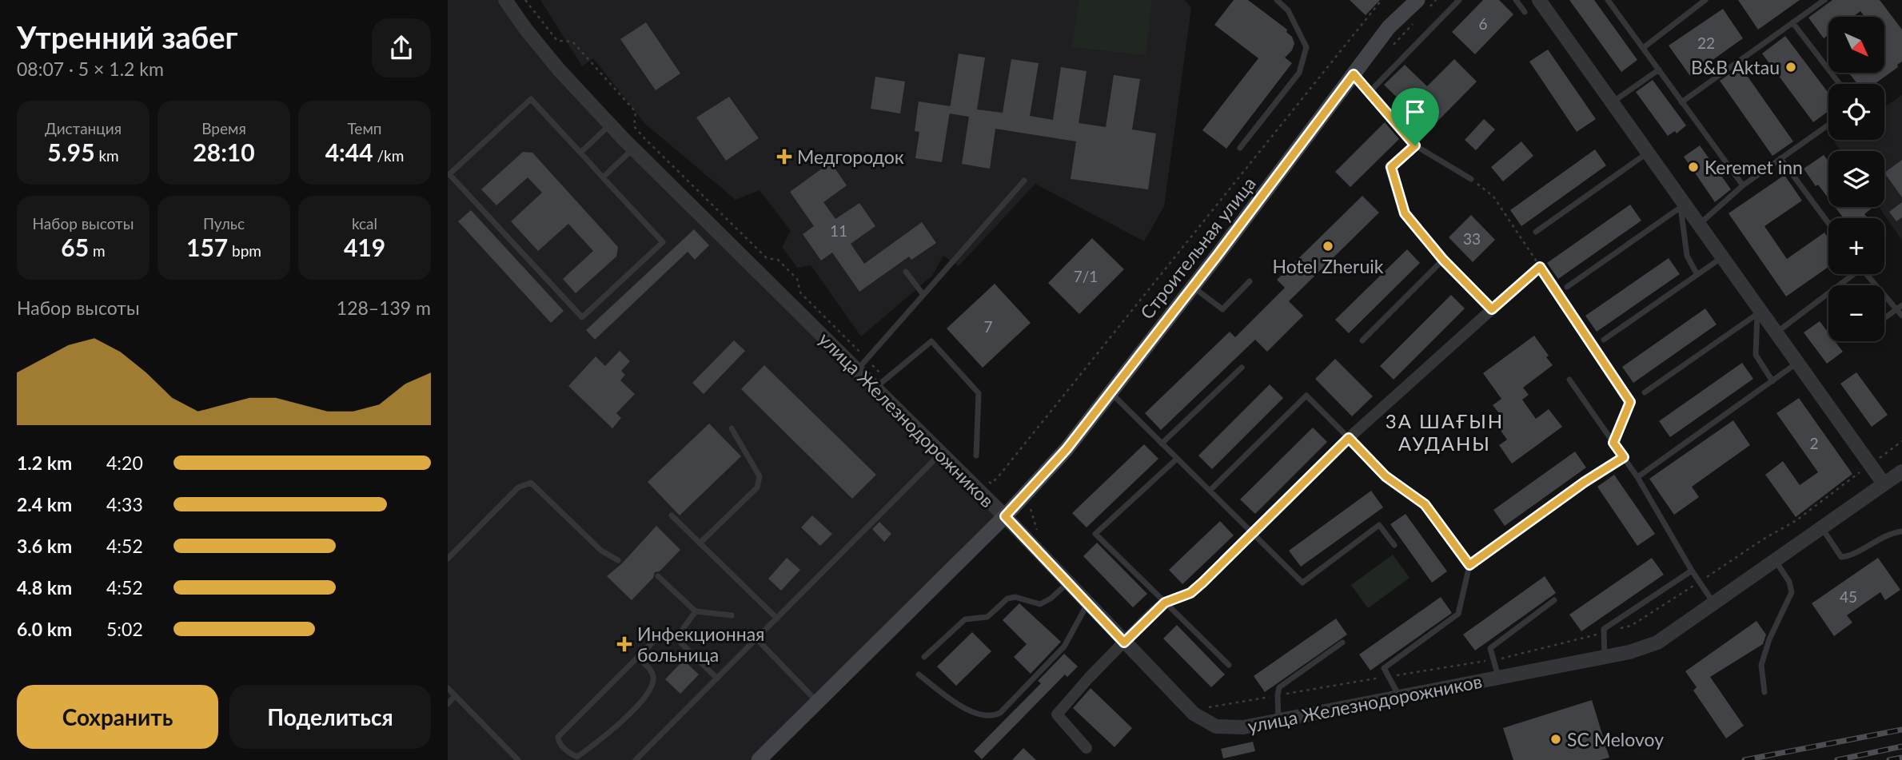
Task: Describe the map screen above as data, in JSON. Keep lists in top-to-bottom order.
{
  "streets": {
    "main road": ["Строительная улица"],
    "street": ["улица Железнодорожников"]
  },
  "crossings": [
    ["Строительная улица", "улица Железнодорожников"]
  ],
  "districts": ["3А ШАҒЫН АУДАНЫ"],
  "places": {
    "other": [
      "B&B Aktau",
      "Keremet inn",
      "Hotel Zheruik",
      "SC Melovoy"
    ],
    "health": ["Медгородок", "Инфекционная больница"]
  },
  "house_numbers": [
    "6",
    "22",
    "11",
    "33",
    "7/1",
    "7",
    "2",
    "45"
  ],
  "north": "bottom right",
  "page": {
    "heading": ["Утренний забег", "08:07 · 5 × 1.2 km"],
    "map_buttons": ["+", "−"],
    "stats": [
      ["Дистанция", "5.95 km"],
      ["Время", "28:10"],
      ["Темп", "4:44 /km"],
      ["Набор высоты", "65 m"],
      ["Пульс", "157 bpm"],
      ["kcal", "419"]
    ],
    "chart": ["Набор высоты", "128–139 m"],
    "list": [
      {
        "name": "1.2 km",
        "note": "4:20"
      },
      {
        "name": "2.4 km",
        "note": "4:33"
      },
      {
        "name": "3.6 km",
        "note": "4:52"
      },
      {
        "name": "4.8 km",
        "note": "4:52"
      },
      {
        "name": "6.0 km",
        "note": "5:02"
      }
    ],
    "buttons": ["Сохранить", "Поделиться"]
  }
}
